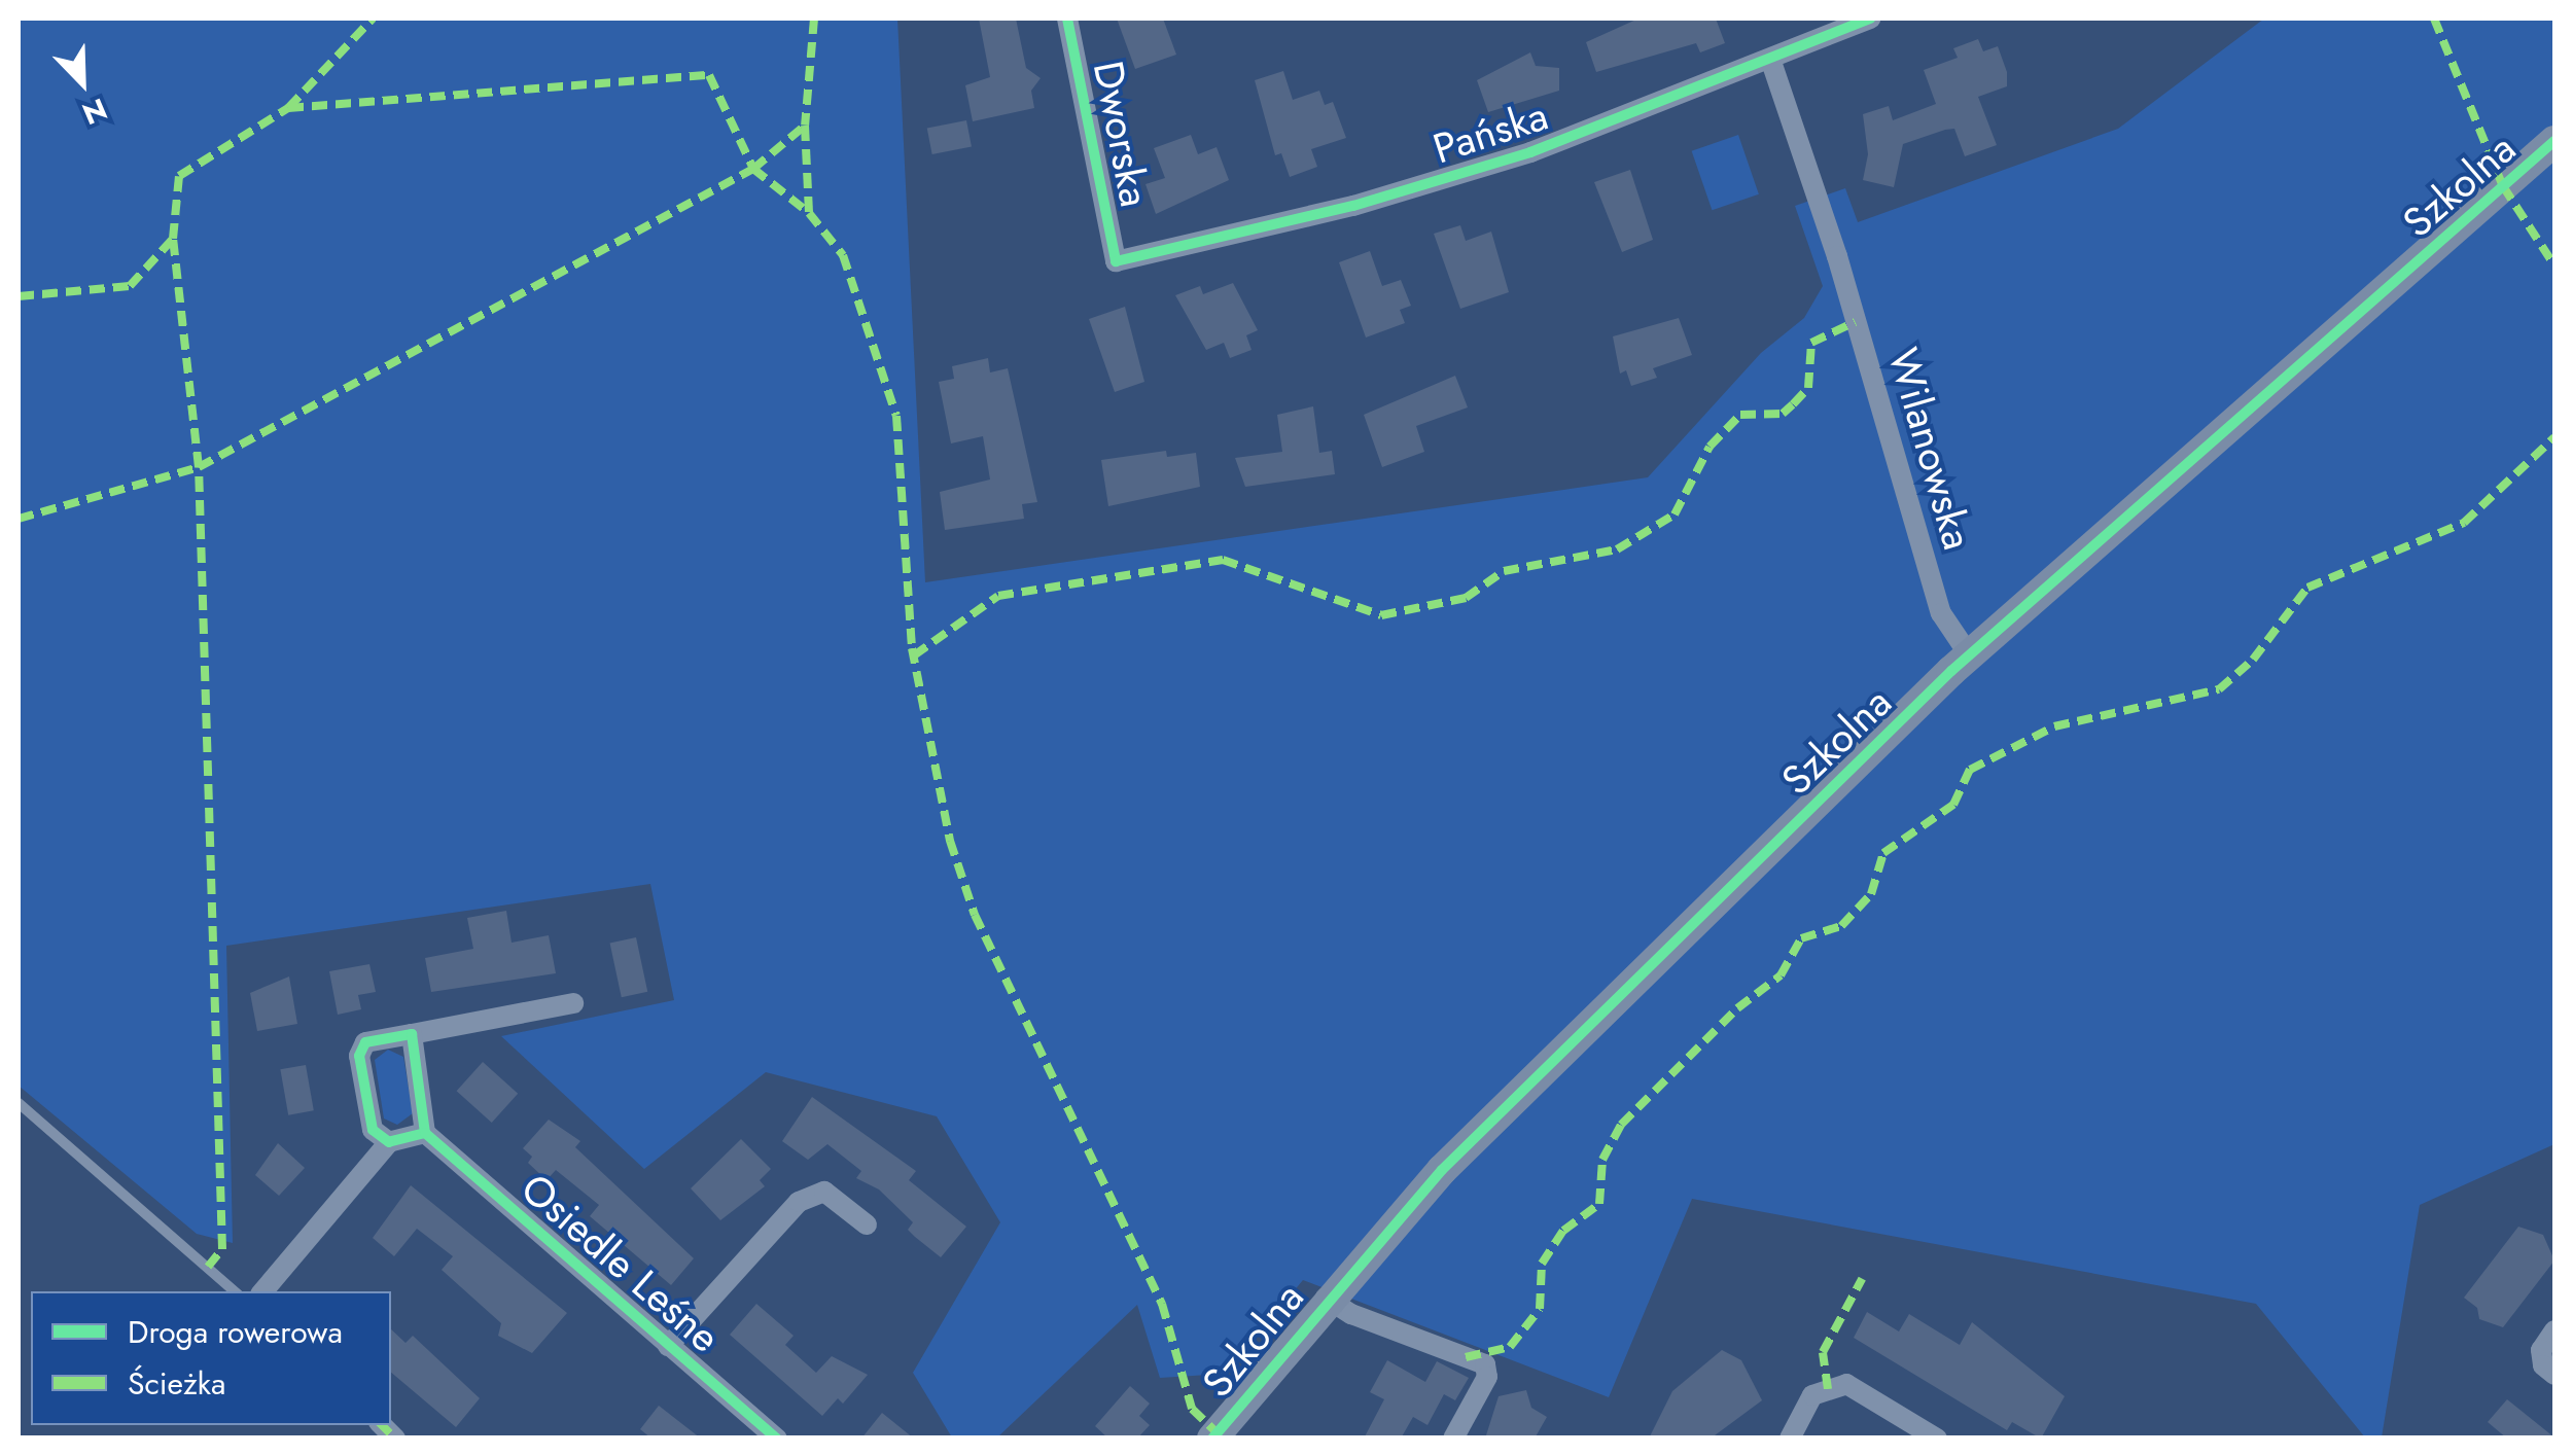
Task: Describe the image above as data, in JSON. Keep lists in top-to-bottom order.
{
  "streets": {
    "street": [
      "Pańska",
      "Dworska",
      "Szkolna",
      "Wilanowska",
      "Osiedle Leśne"
    ]
  },
  "crossings": [
    ["Pańska", "Dworska"],
    ["Pańska", "Wilanowska"],
    ["Szkolna", "Wilanowska"]
  ],
  "legend": ["Droga rowerowa", "Ścieżka"],
  "north": "bottom right"
}
